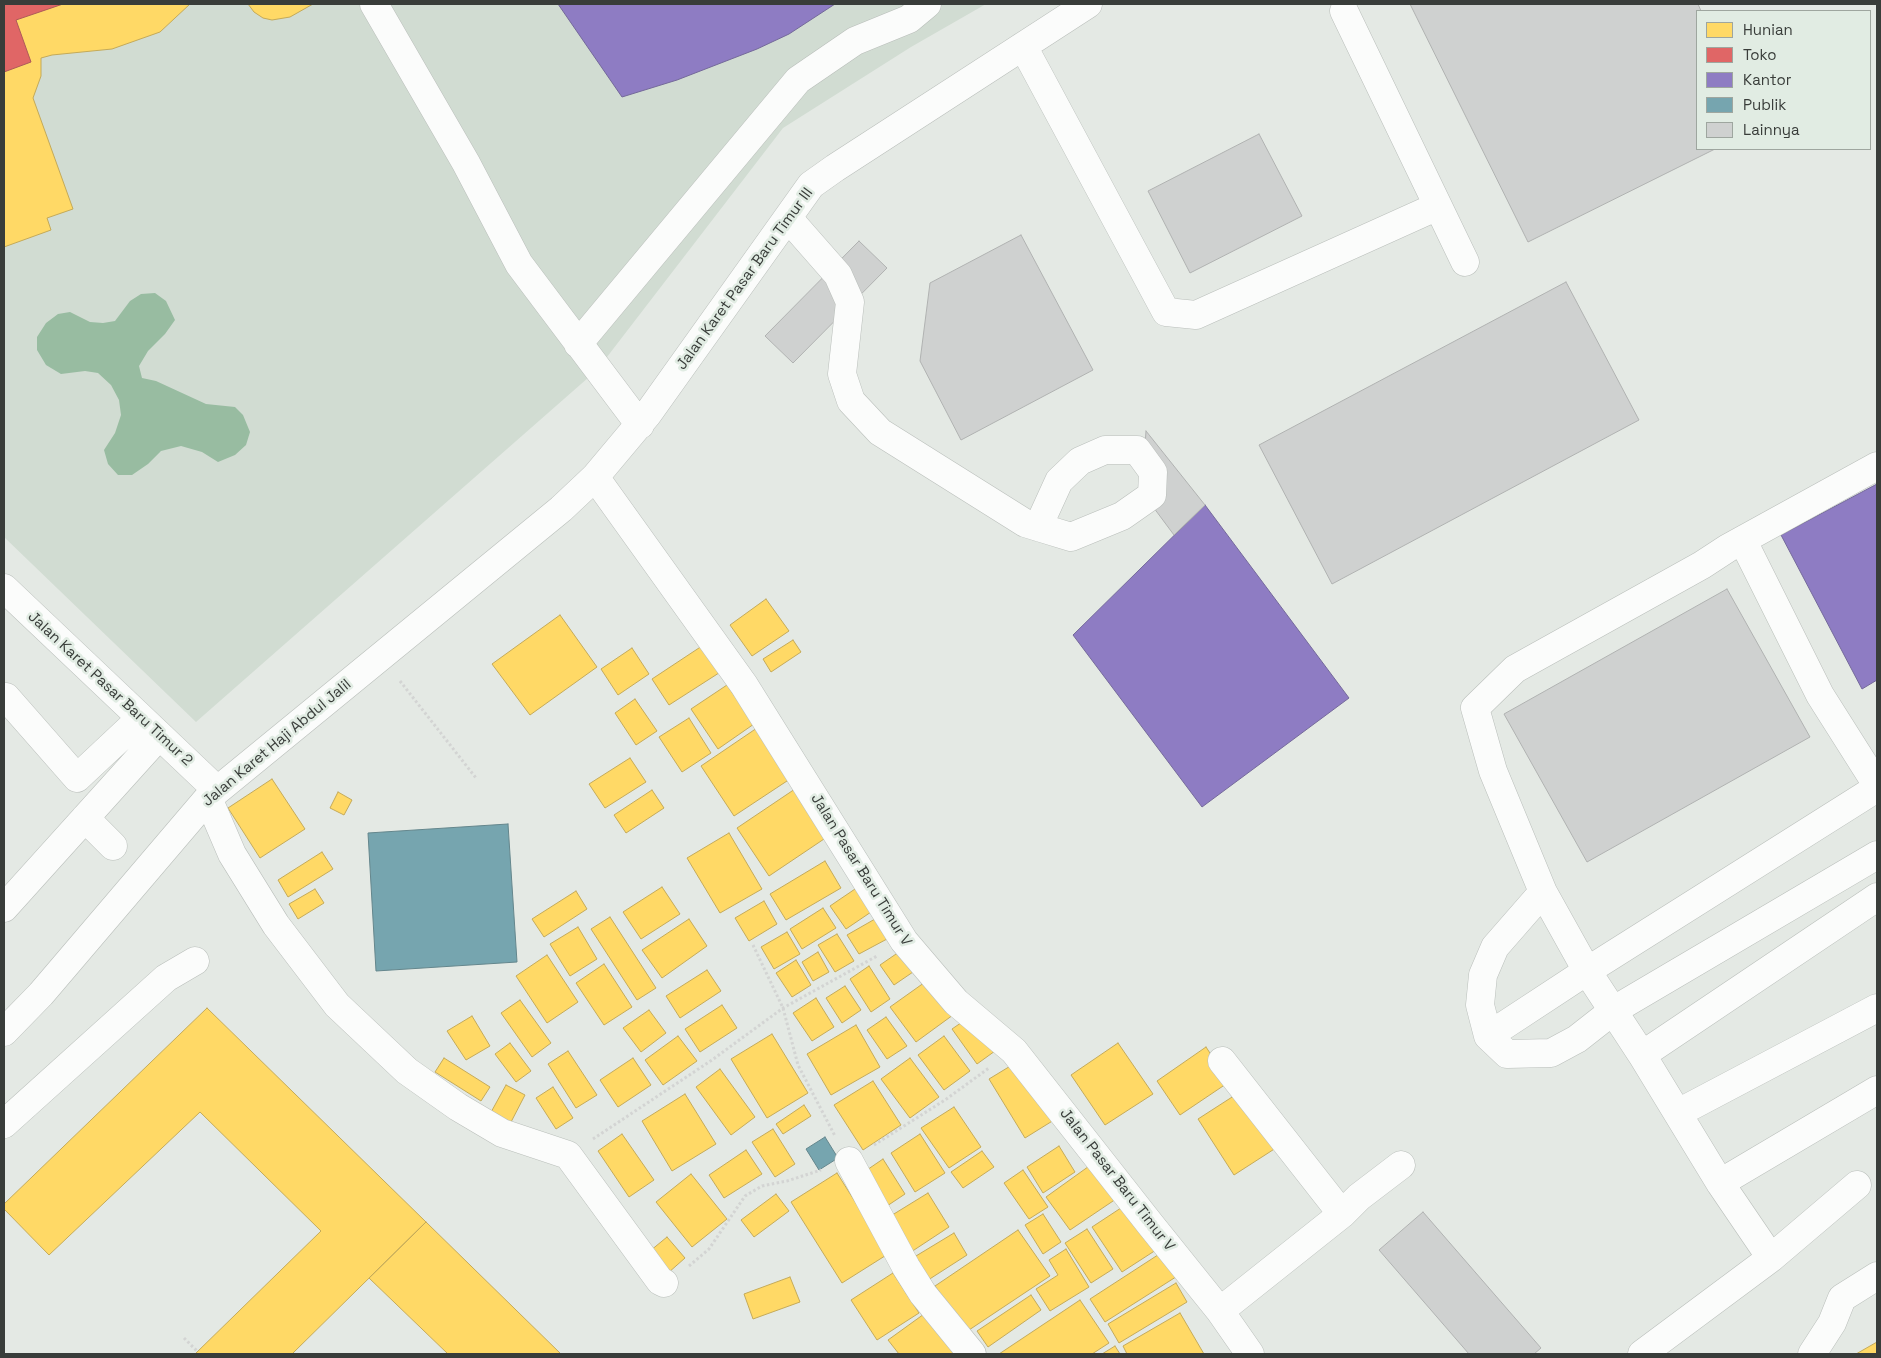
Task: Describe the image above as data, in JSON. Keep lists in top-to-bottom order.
{
  "streets": {
    "street": [
      "Jalan Karet Pasar Baru Timur III",
      "Jalan Karet Pasar Baru Timur 2",
      "Jalan Karet Haji Abdul Jalil",
      "Jalan Pasar Baru Timur V"
    ]
  },
  "crossings": [
    ["Jalan Karet Pasar Baru Timur III", "Jalan Karet Haji Abdul Jalil"],
    ["Jalan Karet Pasar Baru Timur III", "Jalan Pasar Baru Timur V"],
    ["Jalan Karet Pasar Baru Timur 2", "Jalan Karet Haji Abdul Jalil"]
  ],
  "legend": [
    "Hunian",
    "Toko",
    "Kantor",
    "Publik",
    "Lainnya"
  ]
}
